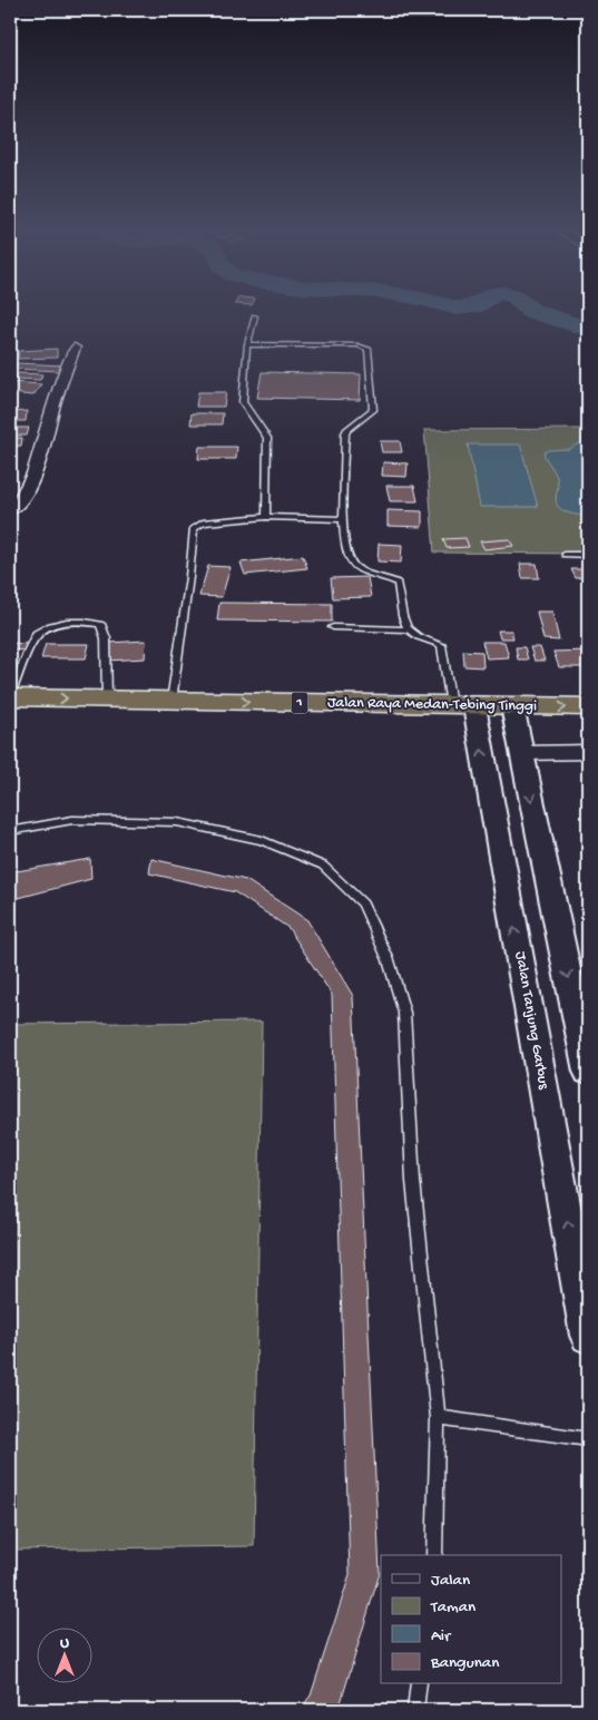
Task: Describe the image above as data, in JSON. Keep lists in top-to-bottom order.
{
  "streets": {
    "highway": ["1", "Jalan Raya Medan-Tebing Tinggi"],
    "street": ["Jalan Tanjung Garbus"]
  },
  "crossings": [
    ["Jalan Raya Medan-Tebing Tinggi", "Jalan Tanjung Garbus"]
  ],
  "legend": [
    "Jalan",
    "Taman",
    "Air",
    "Bangunan"
  ],
  "north": "top"
}
